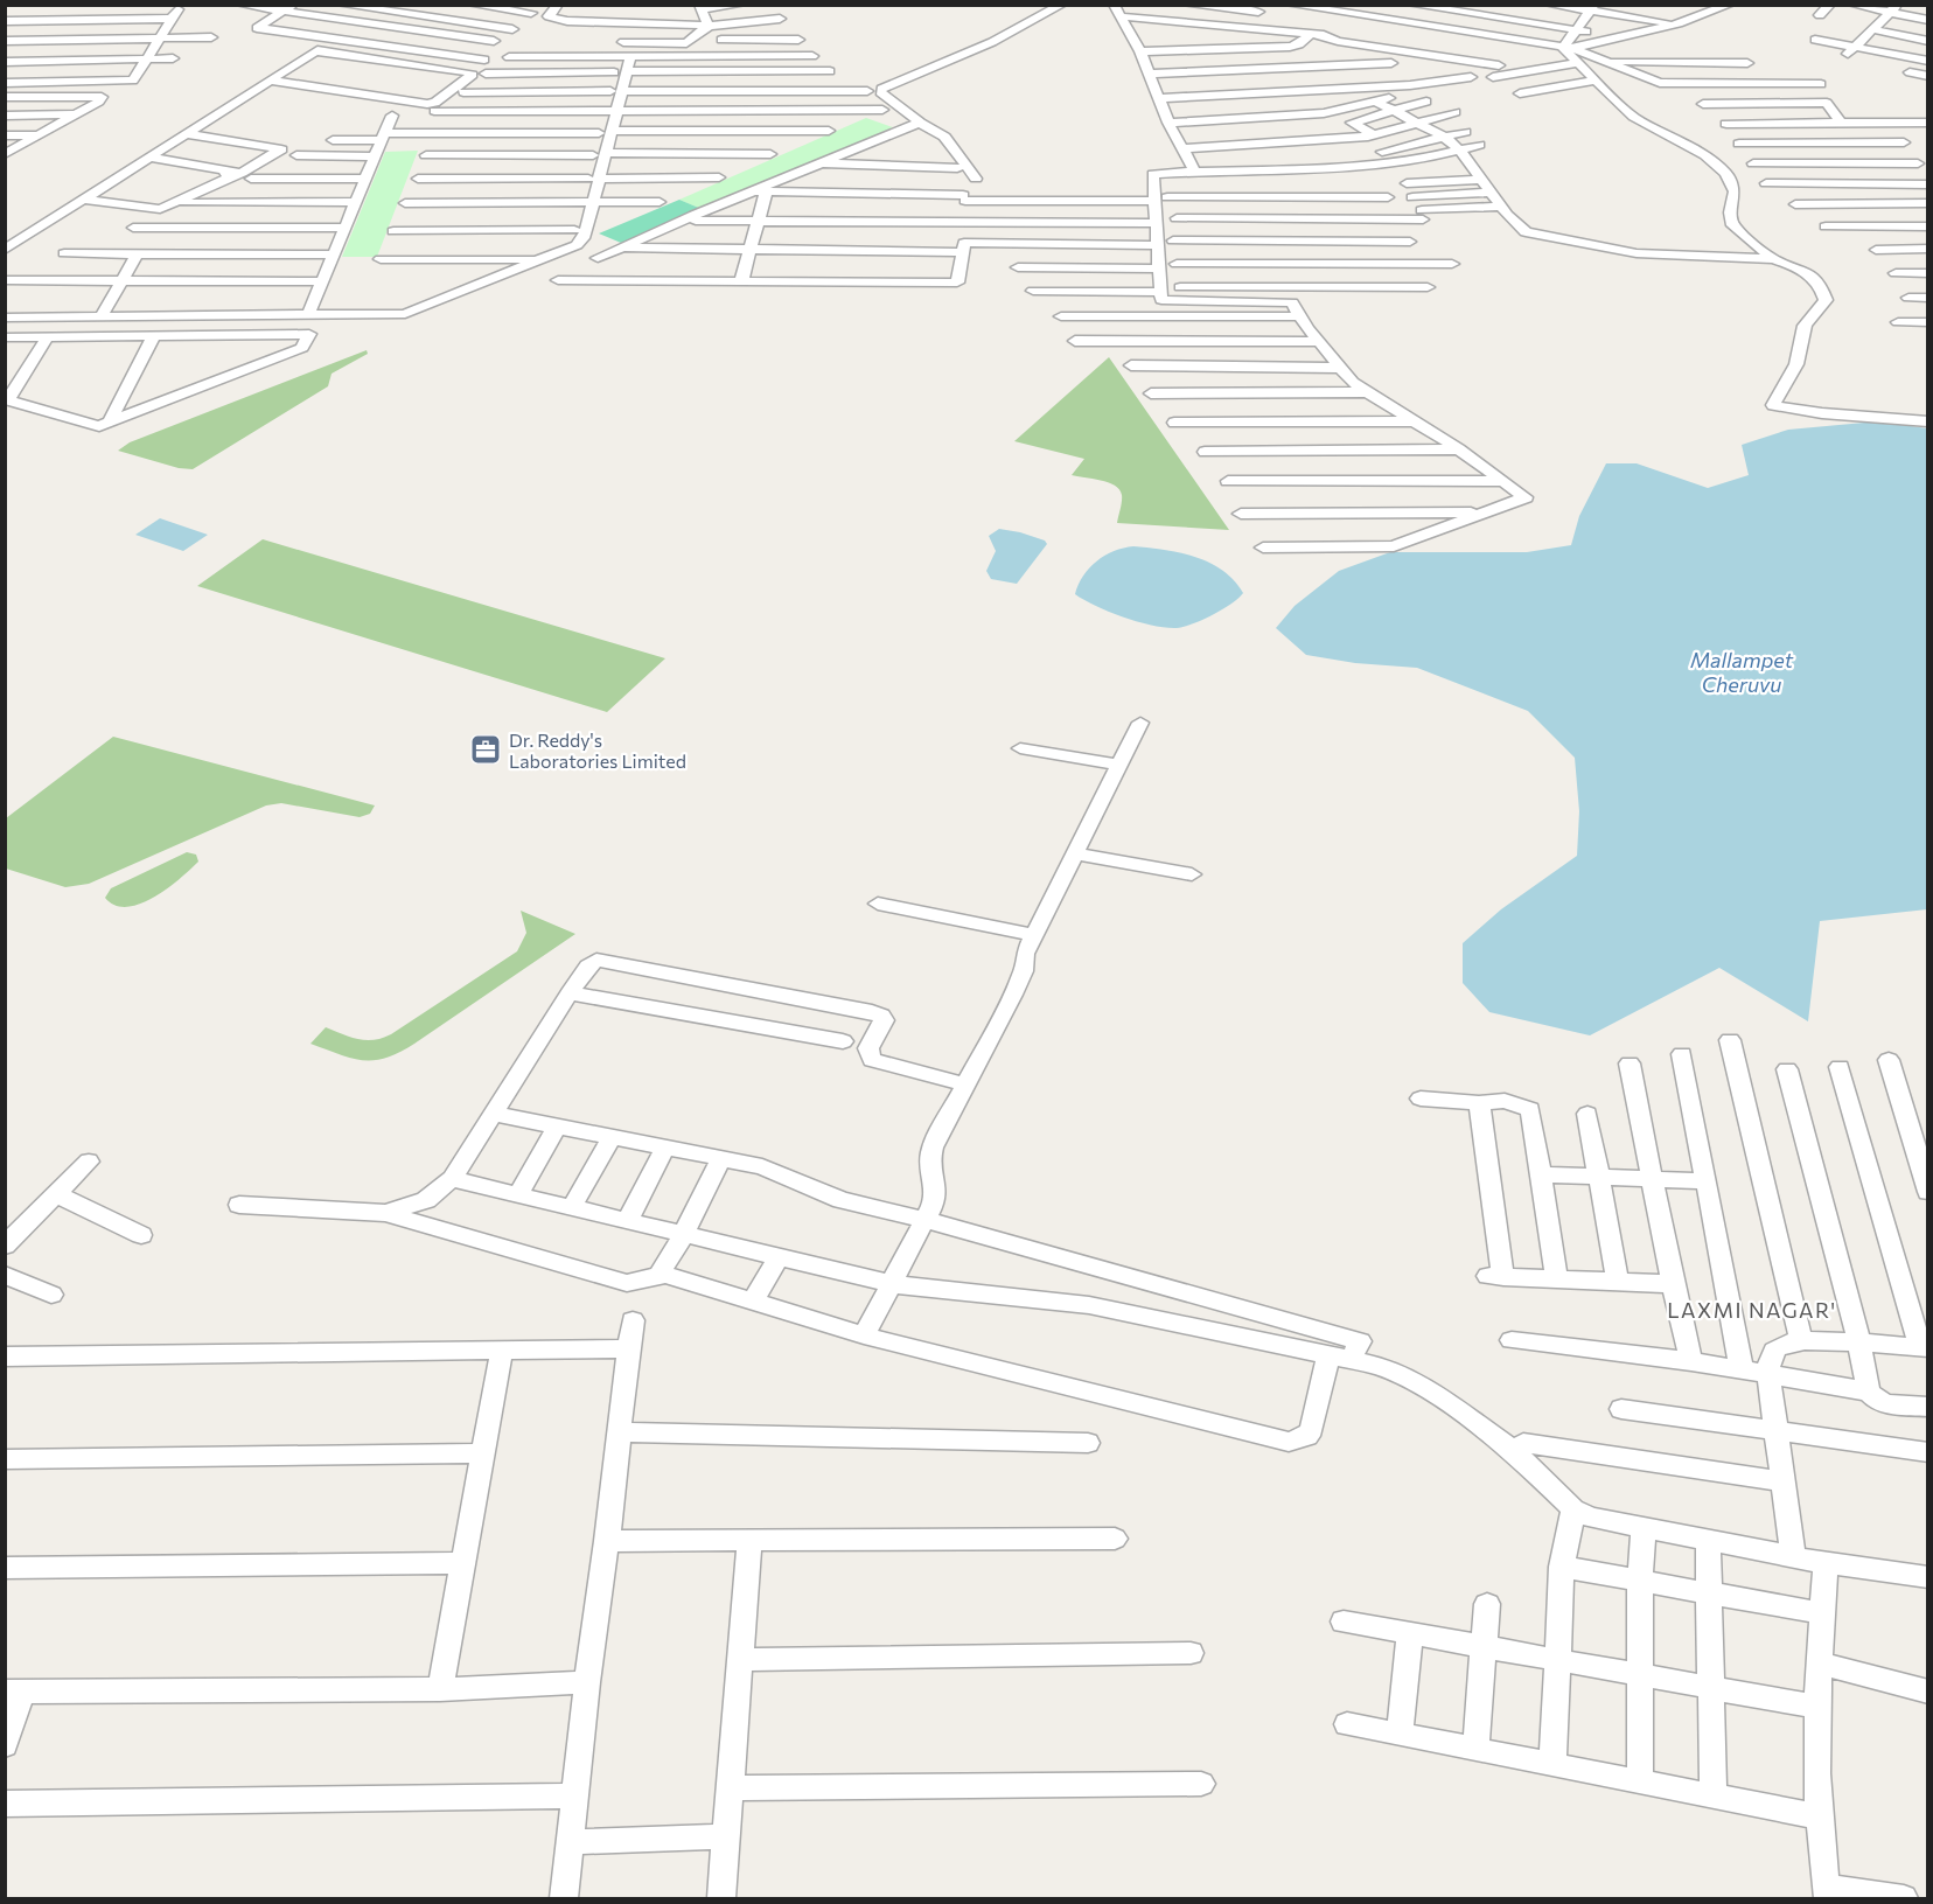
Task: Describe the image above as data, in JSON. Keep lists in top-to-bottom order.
{
  "districts": ["LAXMI NAGAR'"],
  "water": ["Mallampet Cheruvu"],
  "places": {
    "office": ["Dr. Reddy's Laboratories Limited"]
  }
}
